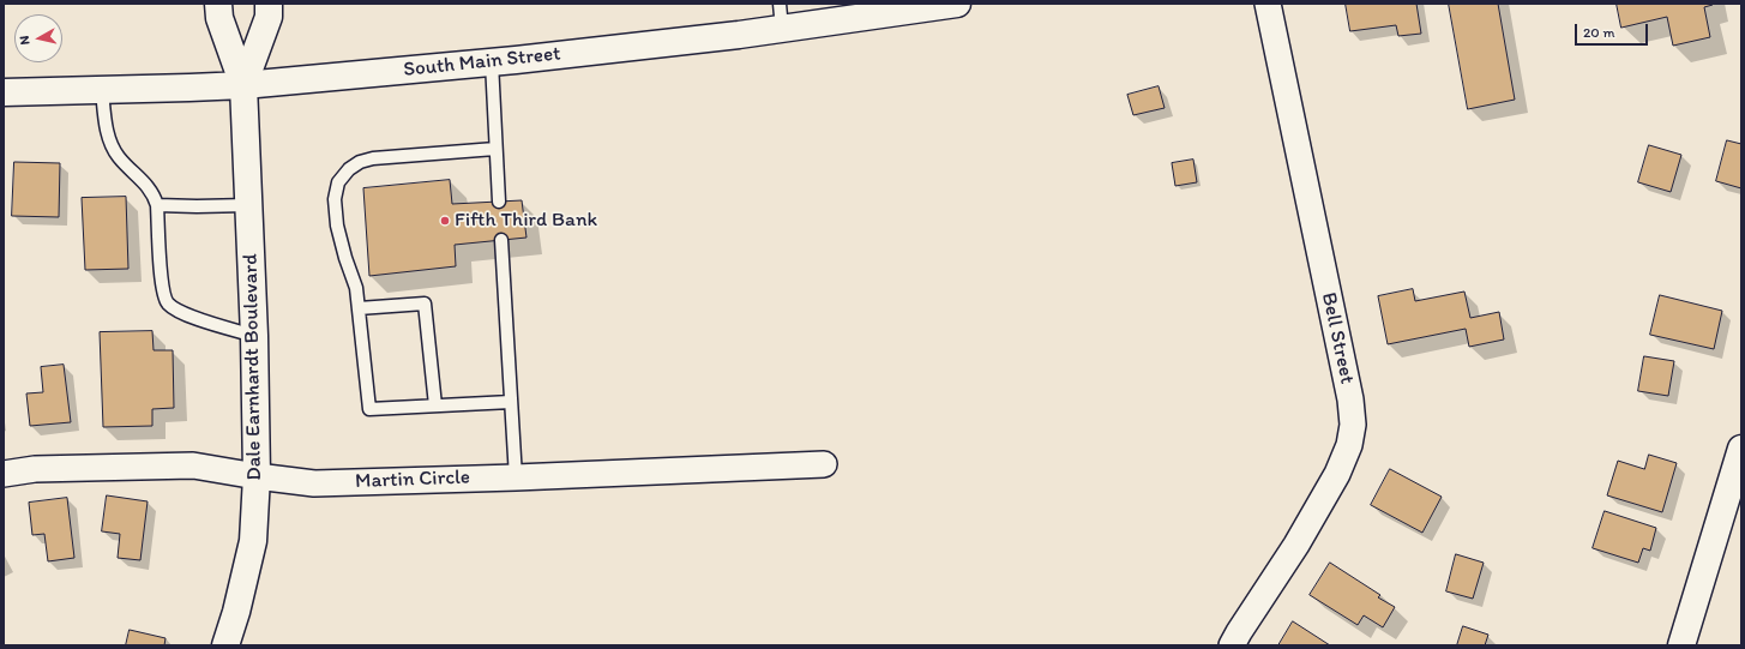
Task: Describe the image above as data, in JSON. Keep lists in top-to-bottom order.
{
  "streets": {
    "main road": ["South Main Street", "Dale Earnhardt Boulevard"],
    "street": ["Bell Street", "Martin Circle"]
  },
  "crossings": [
    ["South Main Street", "Dale Earnhardt Boulevard"],
    ["Dale Earnhardt Boulevard", "Martin Circle"]
  ],
  "places": ["Fifth Third Bank"],
  "scale_bar": "20 m",
  "north": "left"
}
